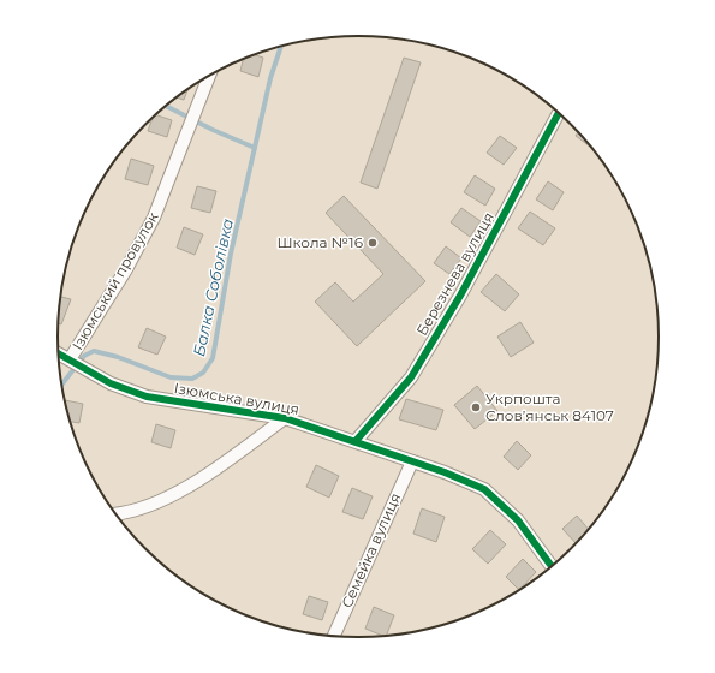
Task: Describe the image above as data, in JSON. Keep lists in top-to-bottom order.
{
  "streets": {
    "street": [
      "Березнева вулиця",
      "Ізюмський провулок",
      "Ізюмська вулиця",
      "Семейка вулиця"
    ]
  },
  "crossings": [
    ["Березнева вулиця", "Ізюмська вулиця"],
    ["Ізюмський провулок", "Ізюмська вулиця"],
    ["Ізюмська вулиця", "Семейка вулиця"]
  ],
  "water": ["Балка Соболівка"],
  "places": ["Школа №16", "Укрпошта Слов’янськ 84107"]
}
